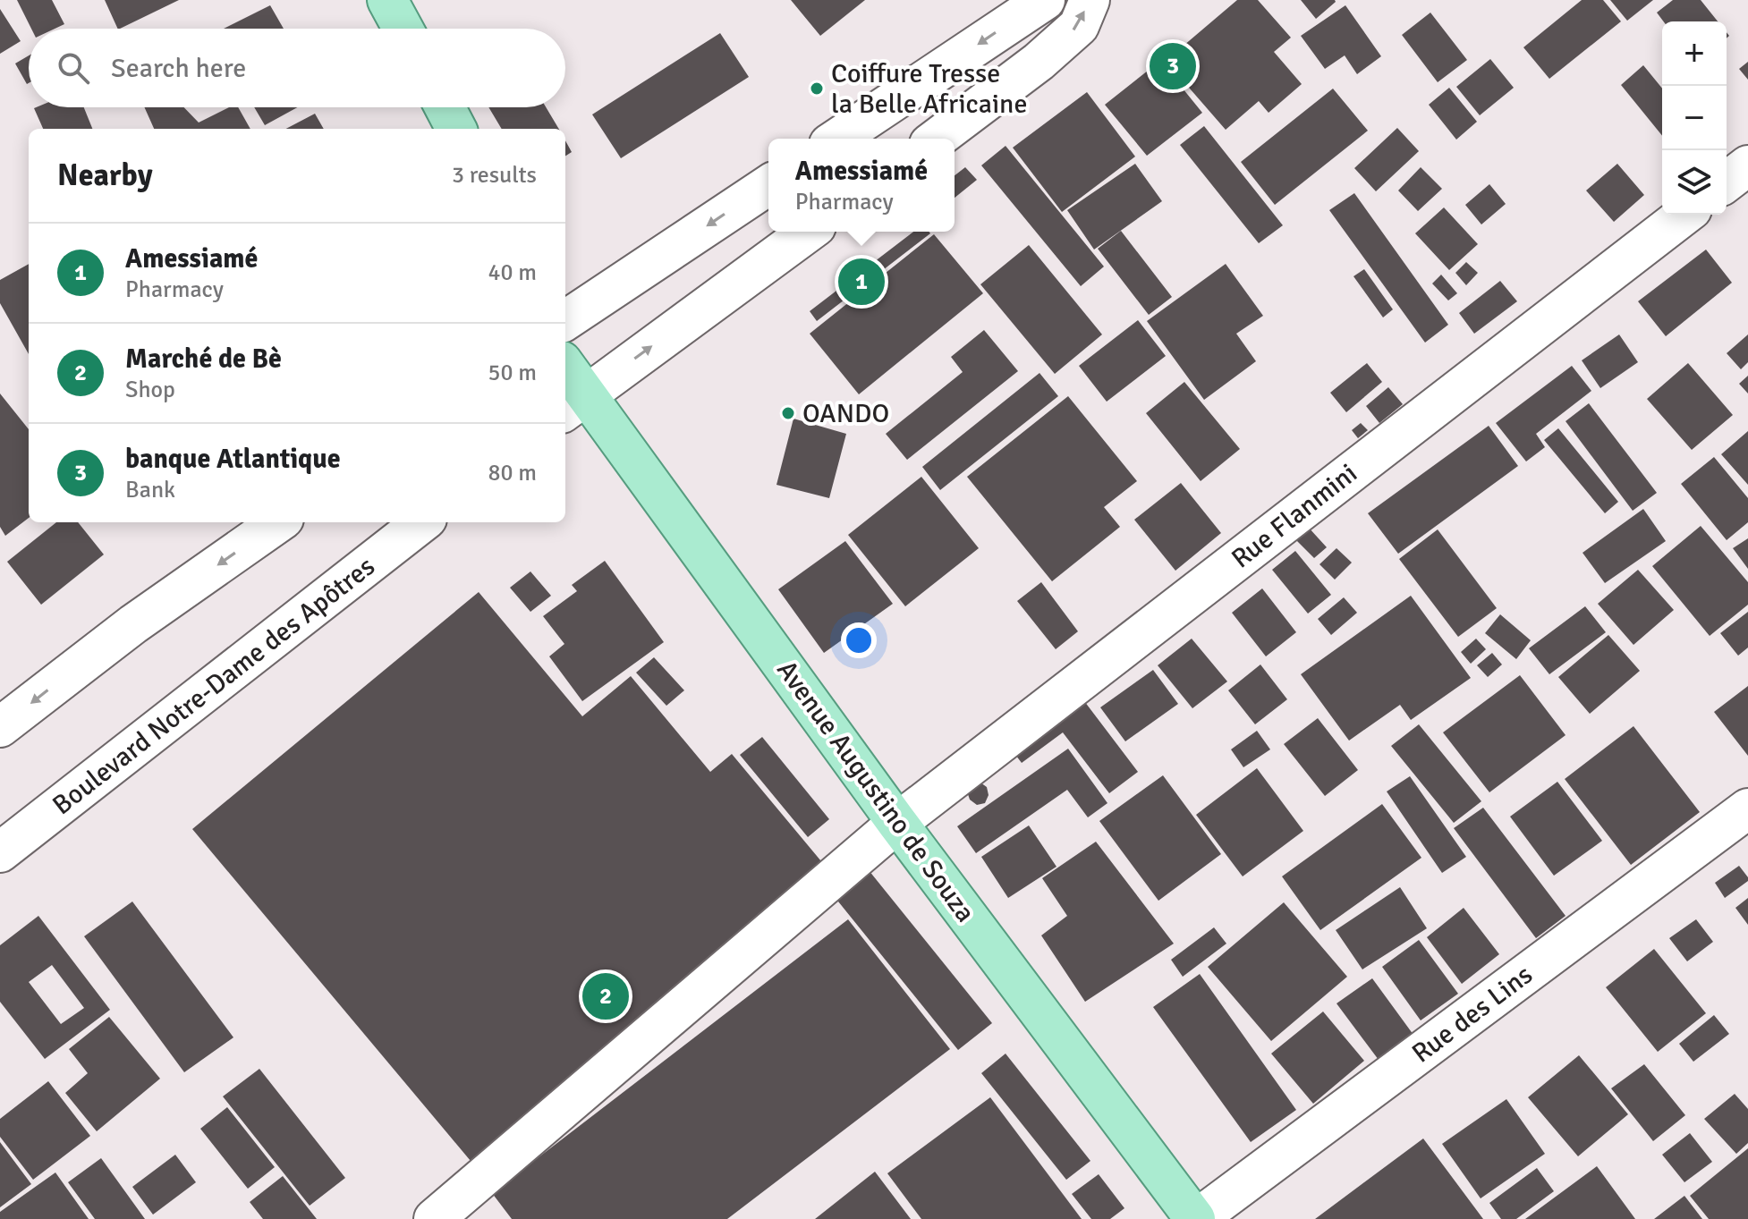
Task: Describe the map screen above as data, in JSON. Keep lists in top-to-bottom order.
{
  "streets": {
    "main road": ["Avenue Augustino de Souza"],
    "street": ["Rue Flanmini", "Boulevard Notre-Dame des Apôtres", "Rue des Lins"]
  },
  "crossings": [
    ["Rue Flanmini", "Avenue Augustino de Souza"],
    ["Avenue Augustino de Souza", "Rue des Lins"]
  ],
  "places": ["Coiffure Tresse la Belle Africaine", "OANDO"],
  "page": {
    "map_buttons": ["+", "−"],
    "search": "Search here",
    "pins": ["3", "1", "2"],
    "heading": ["Nearby", "3 results"],
    "popup": ["Amessiamé", "Pharmacy"],
    "list": [
      {
        "mark": "1",
        "name": "Amessiamé",
        "note": "Pharmacy",
        "value": "40 m"
      },
      {
        "mark": "2",
        "name": "Marché de Bè",
        "note": "Shop",
        "value": "50 m"
      },
      {
        "mark": "3",
        "name": "banque Atlantique",
        "note": "Bank",
        "value": "80 m"
      }
    ]
  }
}
